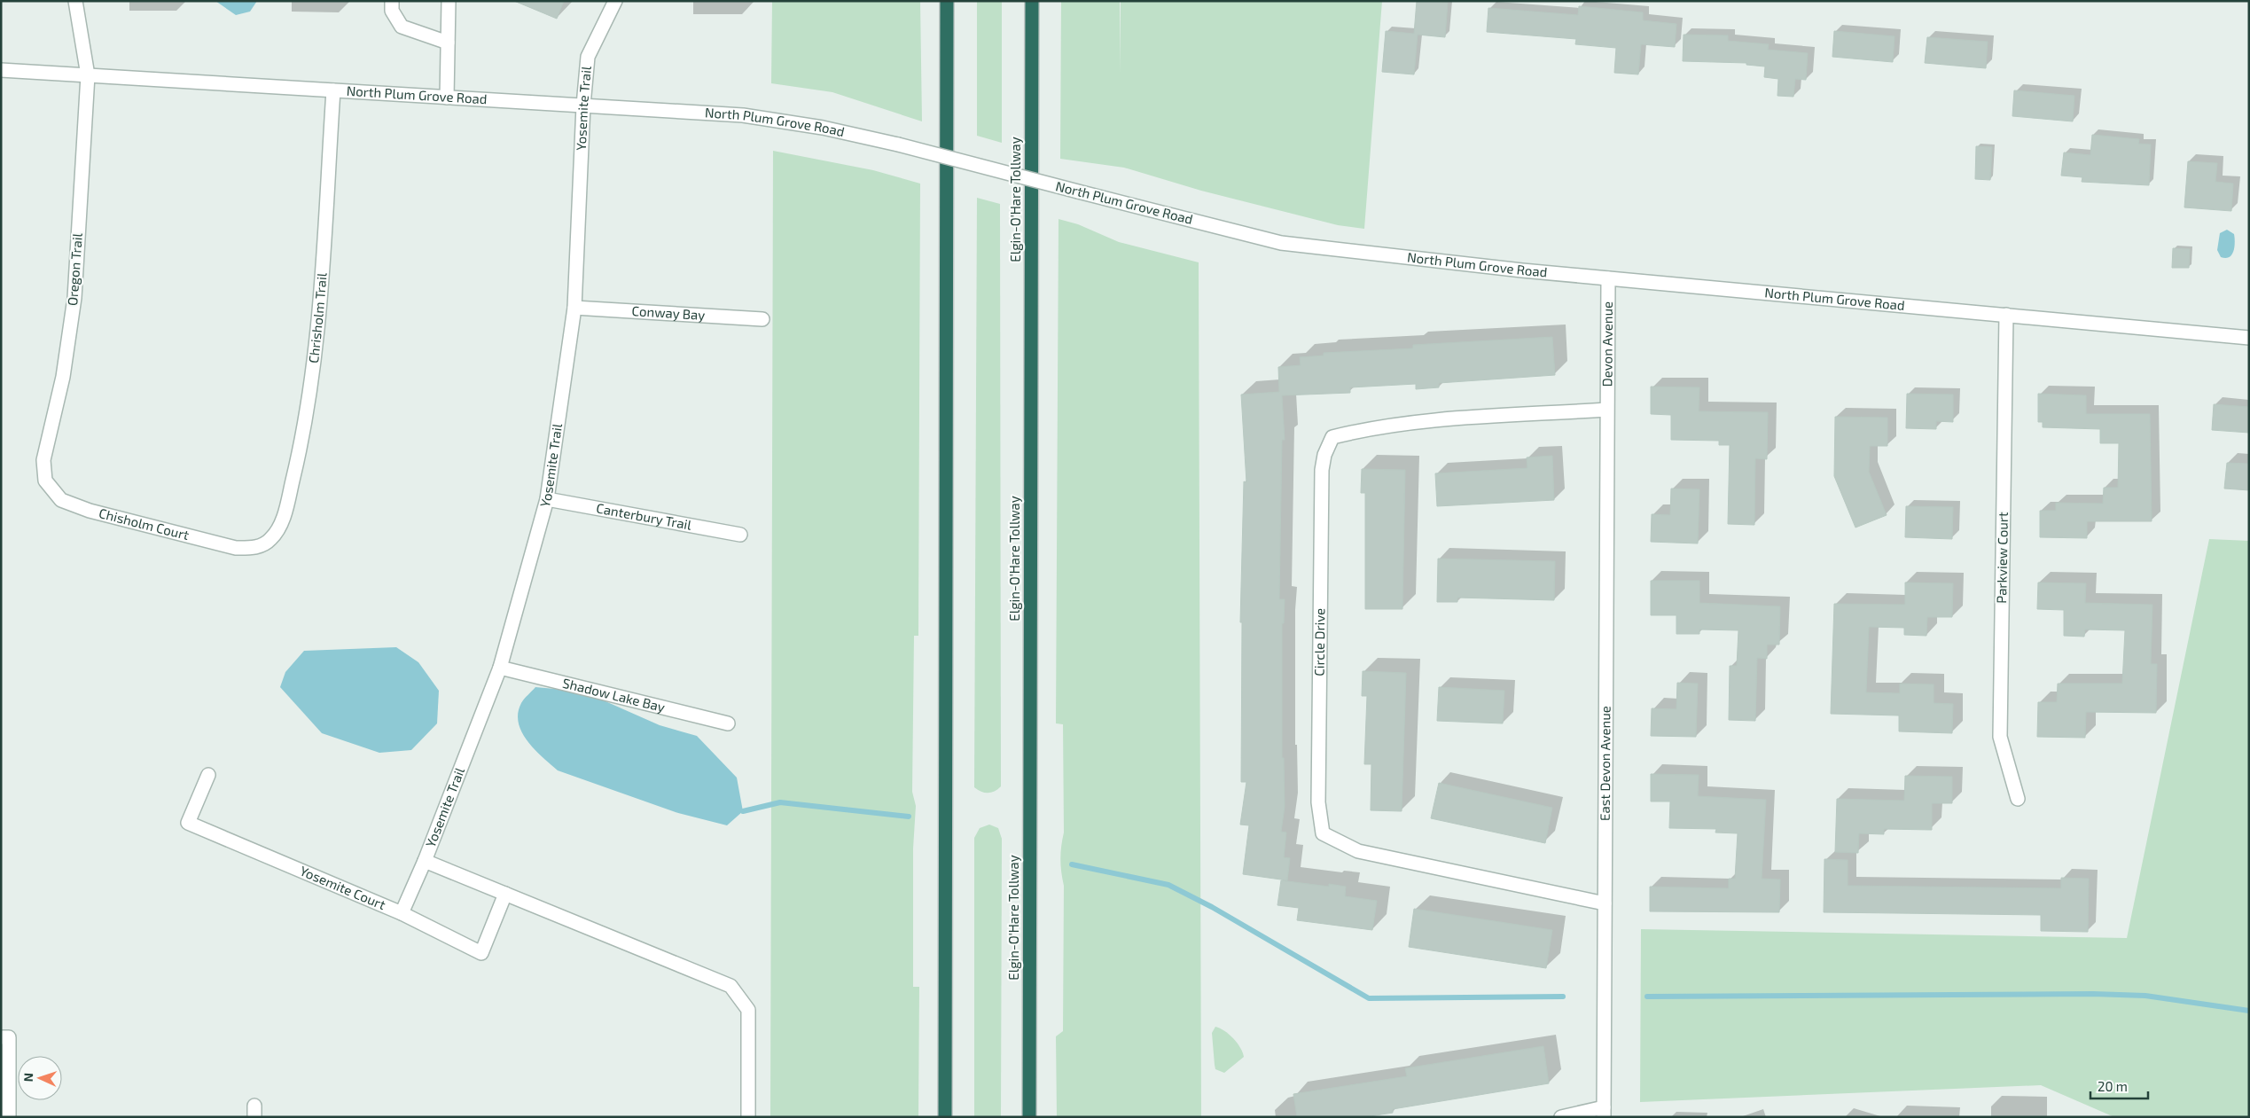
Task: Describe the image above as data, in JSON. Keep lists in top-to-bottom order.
{
  "streets": {
    "highway": ["Elgin-O'Hare Tollway"],
    "street": [
      "North Plum Grove Road",
      "Yosemite Trail",
      "Oregon Trail",
      "Conway Bay",
      "Chrisholm Trail",
      "Devon Avenue",
      "Canterbury Trail",
      "Chisholm Court",
      "Parkview Court",
      "Circle Drive",
      "Shadow Lake Bay",
      "East Devon Avenue",
      "Yosemite Court"
    ]
  },
  "crossings": [
    ["North Plum Grove Road", "Yosemite Trail"],
    ["North Plum Grove Road", "Oregon Trail"],
    ["North Plum Grove Road", "Chrisholm Trail"],
    ["North Plum Grove Road", "Devon Avenue"],
    ["North Plum Grove Road", "Parkview Court"],
    ["Yosemite Trail", "Conway Bay"],
    ["Yosemite Trail", "Canterbury Trail"],
    ["Yosemite Trail", "Shadow Lake Bay"],
    ["Yosemite Trail", "Yosemite Court"],
    ["Oregon Trail", "Chisholm Court"],
    ["Chrisholm Trail", "Chisholm Court"],
    ["Devon Avenue", "Circle Drive"],
    ["Devon Avenue", "East Devon Avenue"],
    ["Circle Drive", "East Devon Avenue"]
  ],
  "scale_bar": "20 m",
  "north": "left"
}
